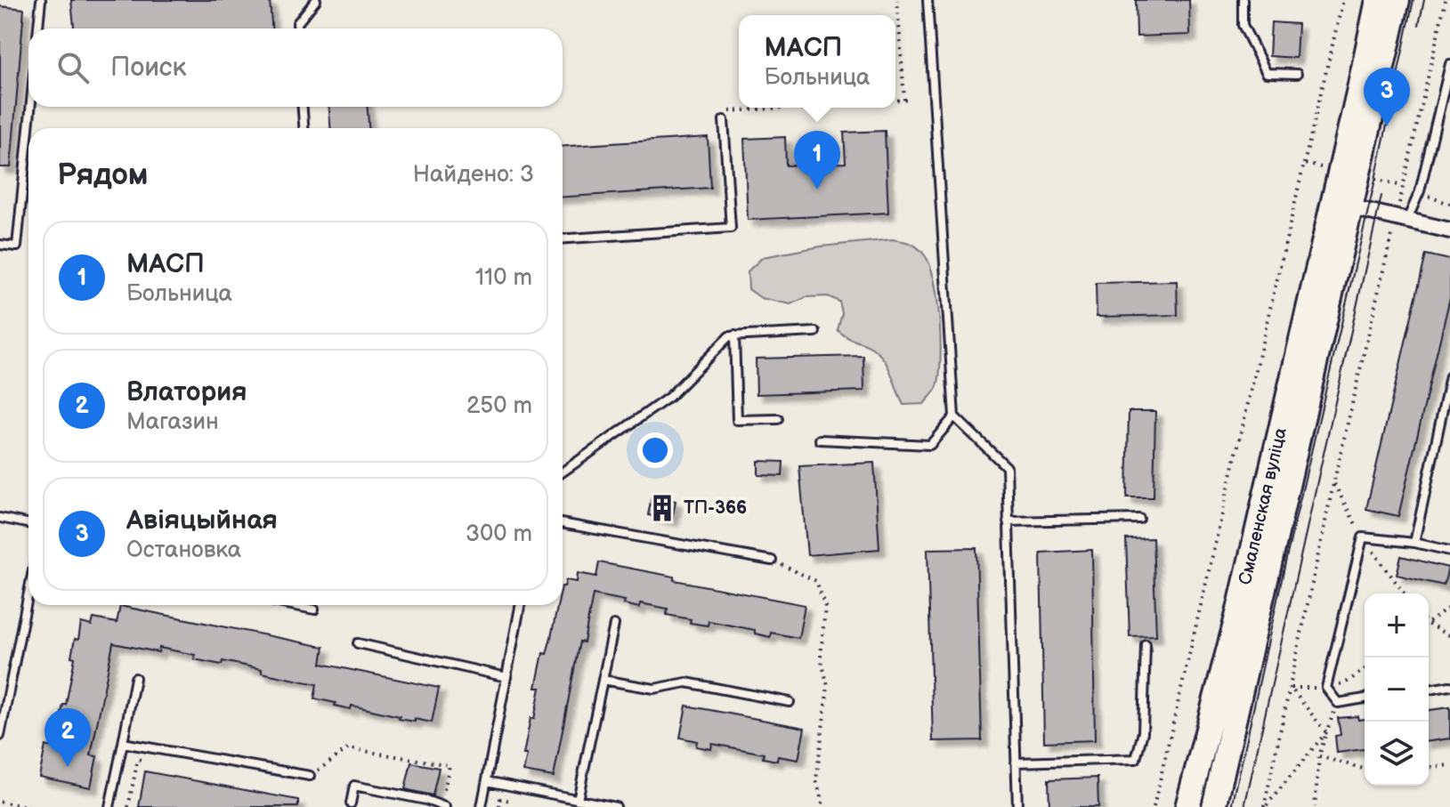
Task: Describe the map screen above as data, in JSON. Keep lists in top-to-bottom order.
{
  "streets": {
    "main road": ["Смаленская вуліца"]
  },
  "places": {
    "building": ["ТП-366"]
  },
  "page": {
    "popup": ["МАСП", "Больница"],
    "search": "Поиск",
    "pins": ["3", "1", "2"],
    "heading": ["Рядом", "Найдено: 3"],
    "list": [
      {
        "mark": "1",
        "name": "МАСП",
        "note": "Больница",
        "value": "110 m"
      },
      {
        "mark": "2",
        "name": "Влатория",
        "note": "Магазин",
        "value": "250 m"
      },
      {
        "mark": "3",
        "name": "Авіяцыйная",
        "note": "Остановка",
        "value": "300 m"
      }
    ],
    "map_buttons": ["+", "−"]
  }
}
